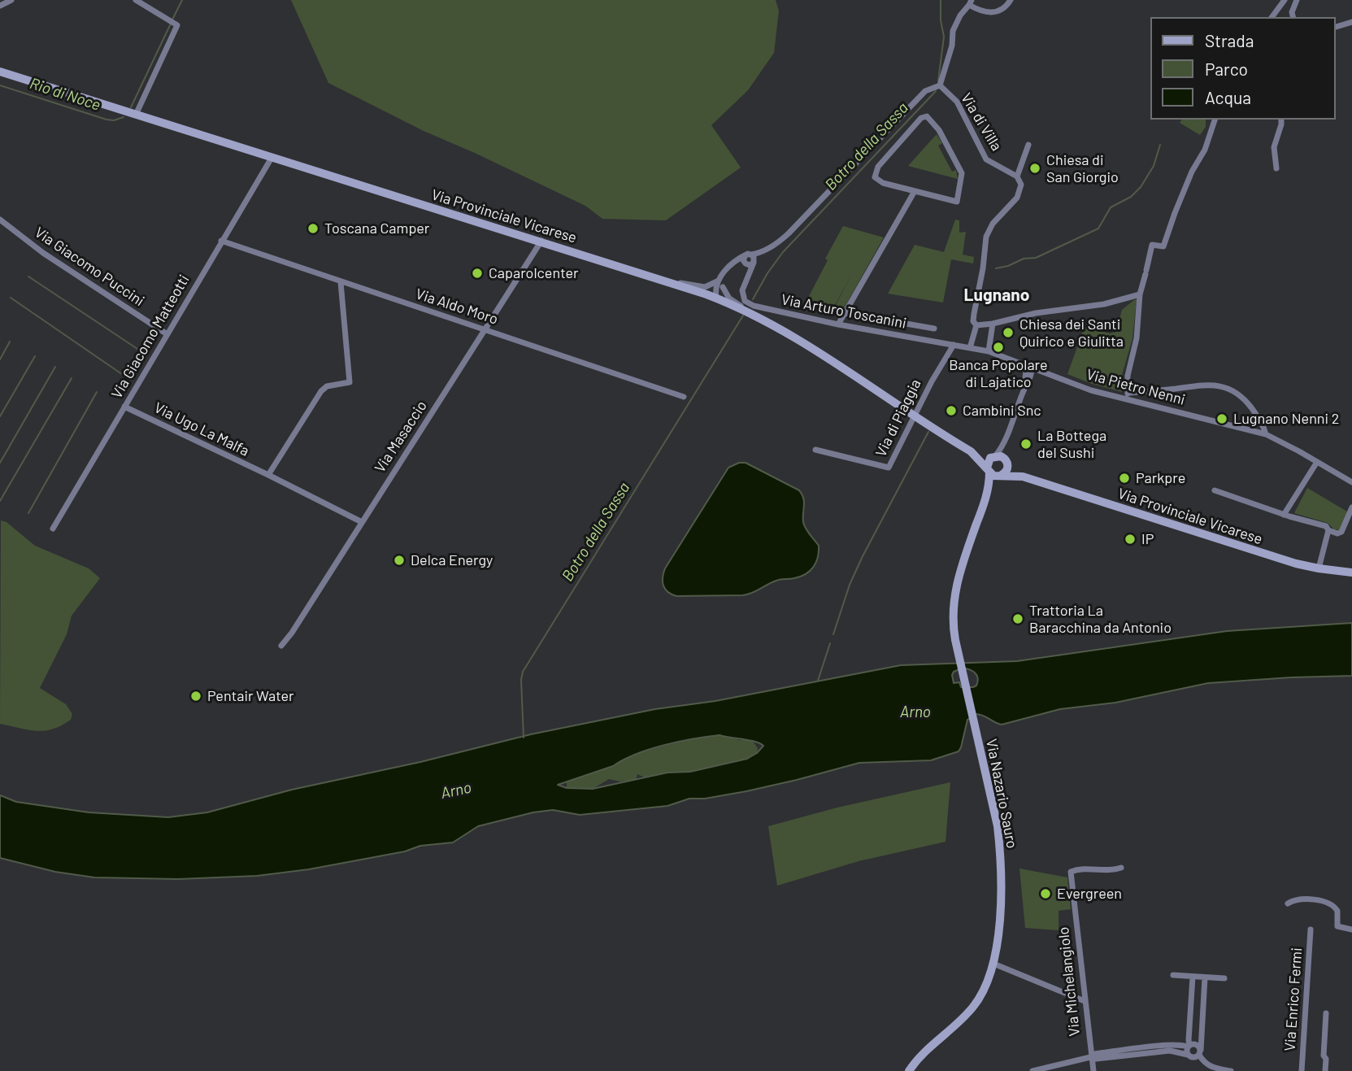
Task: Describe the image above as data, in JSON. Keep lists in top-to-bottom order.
{
  "streets": {
    "main road": ["Via Provinciale Vicarese", "Via Nazario Sauro"],
    "street": [
      "Via di Villa",
      "Via Giacomo Puccini",
      "Via Aldo Moro",
      "Via Arturo Toscanini",
      "Via Giacomo Matteotti",
      "Via Pietro Nenni",
      "Via di Piaggia",
      "Via Ugo La Malfa",
      "Via Masaccio",
      "Via Michelangiolo",
      "Via Enrico Fermi"
    ]
  },
  "crossings": [
    ["Via Provinciale Vicarese", "Via Giacomo Matteotti"],
    ["Via Provinciale Vicarese", "Via di Piaggia"],
    ["Via Provinciale Vicarese", "Via Masaccio"],
    ["Via Provinciale Vicarese", "Via Nazario Sauro"],
    ["Via Giacomo Puccini", "Via Giacomo Matteotti"],
    ["Via Aldo Moro", "Via Giacomo Matteotti"],
    ["Via Aldo Moro", "Via Masaccio"],
    ["Via Arturo Toscanini", "Via Pietro Nenni"],
    ["Via Arturo Toscanini", "Via di Piaggia"],
    ["Via Giacomo Matteotti", "Via Ugo La Malfa"],
    ["Via Ugo La Malfa", "Via Masaccio"]
  ],
  "districts": ["Lugnano"],
  "water": ["Rio di Noce", "Botro della Sassa", "Arno"],
  "places": [
    "Chiesa di San Giorgio",
    "Toscana Camper",
    "Caparolcenter",
    "Chiesa dei Santi Quirico e Giulitta",
    "Banca Popolare di Lajatico",
    "Cambini Snc",
    "Lugnano Nenni 2",
    "La Bottega del Sushi",
    "Parkpre",
    "IP",
    "Delca Energy",
    "Trattoria La Baracchina da Antonio",
    "Pentair Water",
    "Evergreen"
  ],
  "legend": ["Strada", "Parco", "Acqua"]
}
